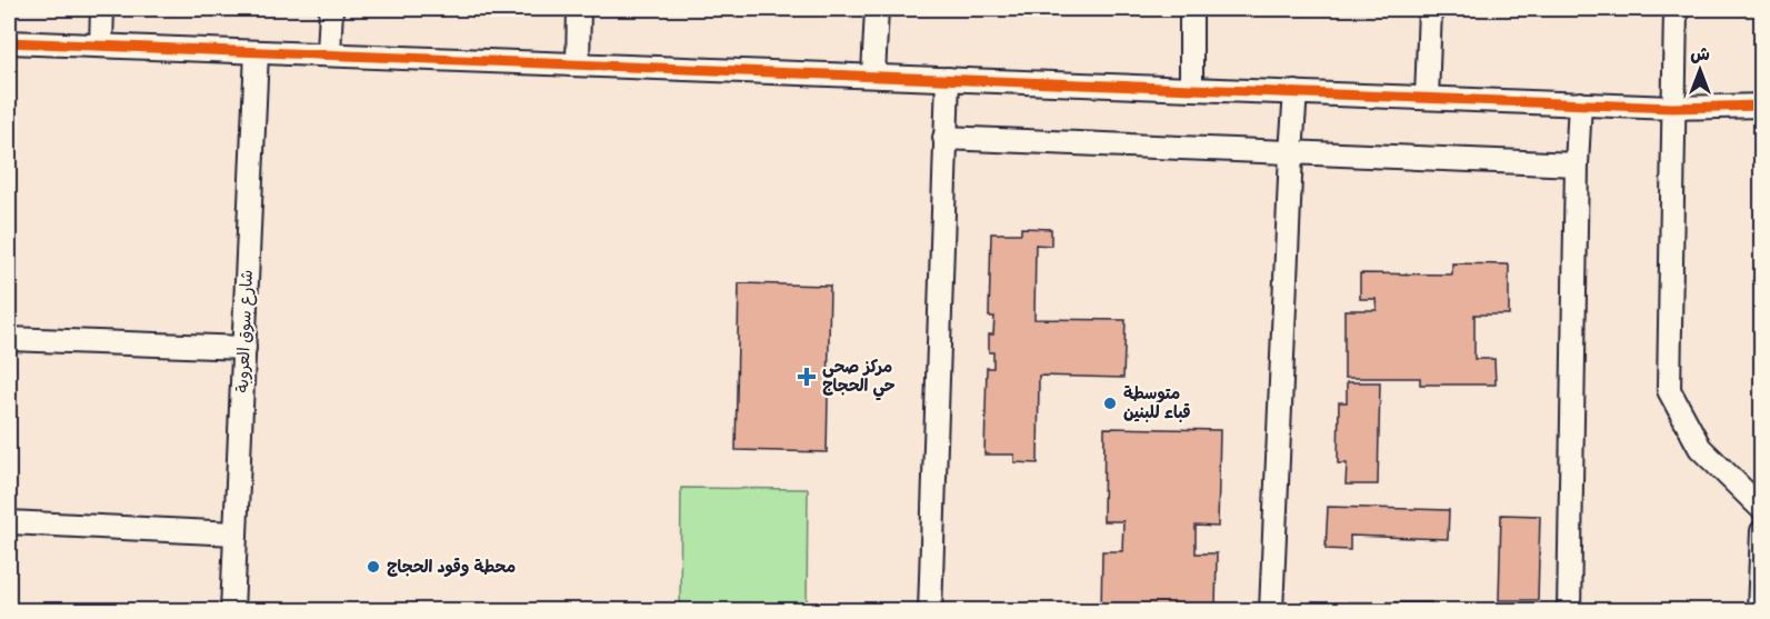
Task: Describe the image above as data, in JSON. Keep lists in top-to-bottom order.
{
  "streets": {
    "street": ["شارع سوق العروبة"]
  },
  "places": {
    "health": ["مركز صحي حي الحجاج"],
    "other": ["متوسطة قباء للبنين", "محطة وقود الحجاج"]
  },
  "north": "top"
}
